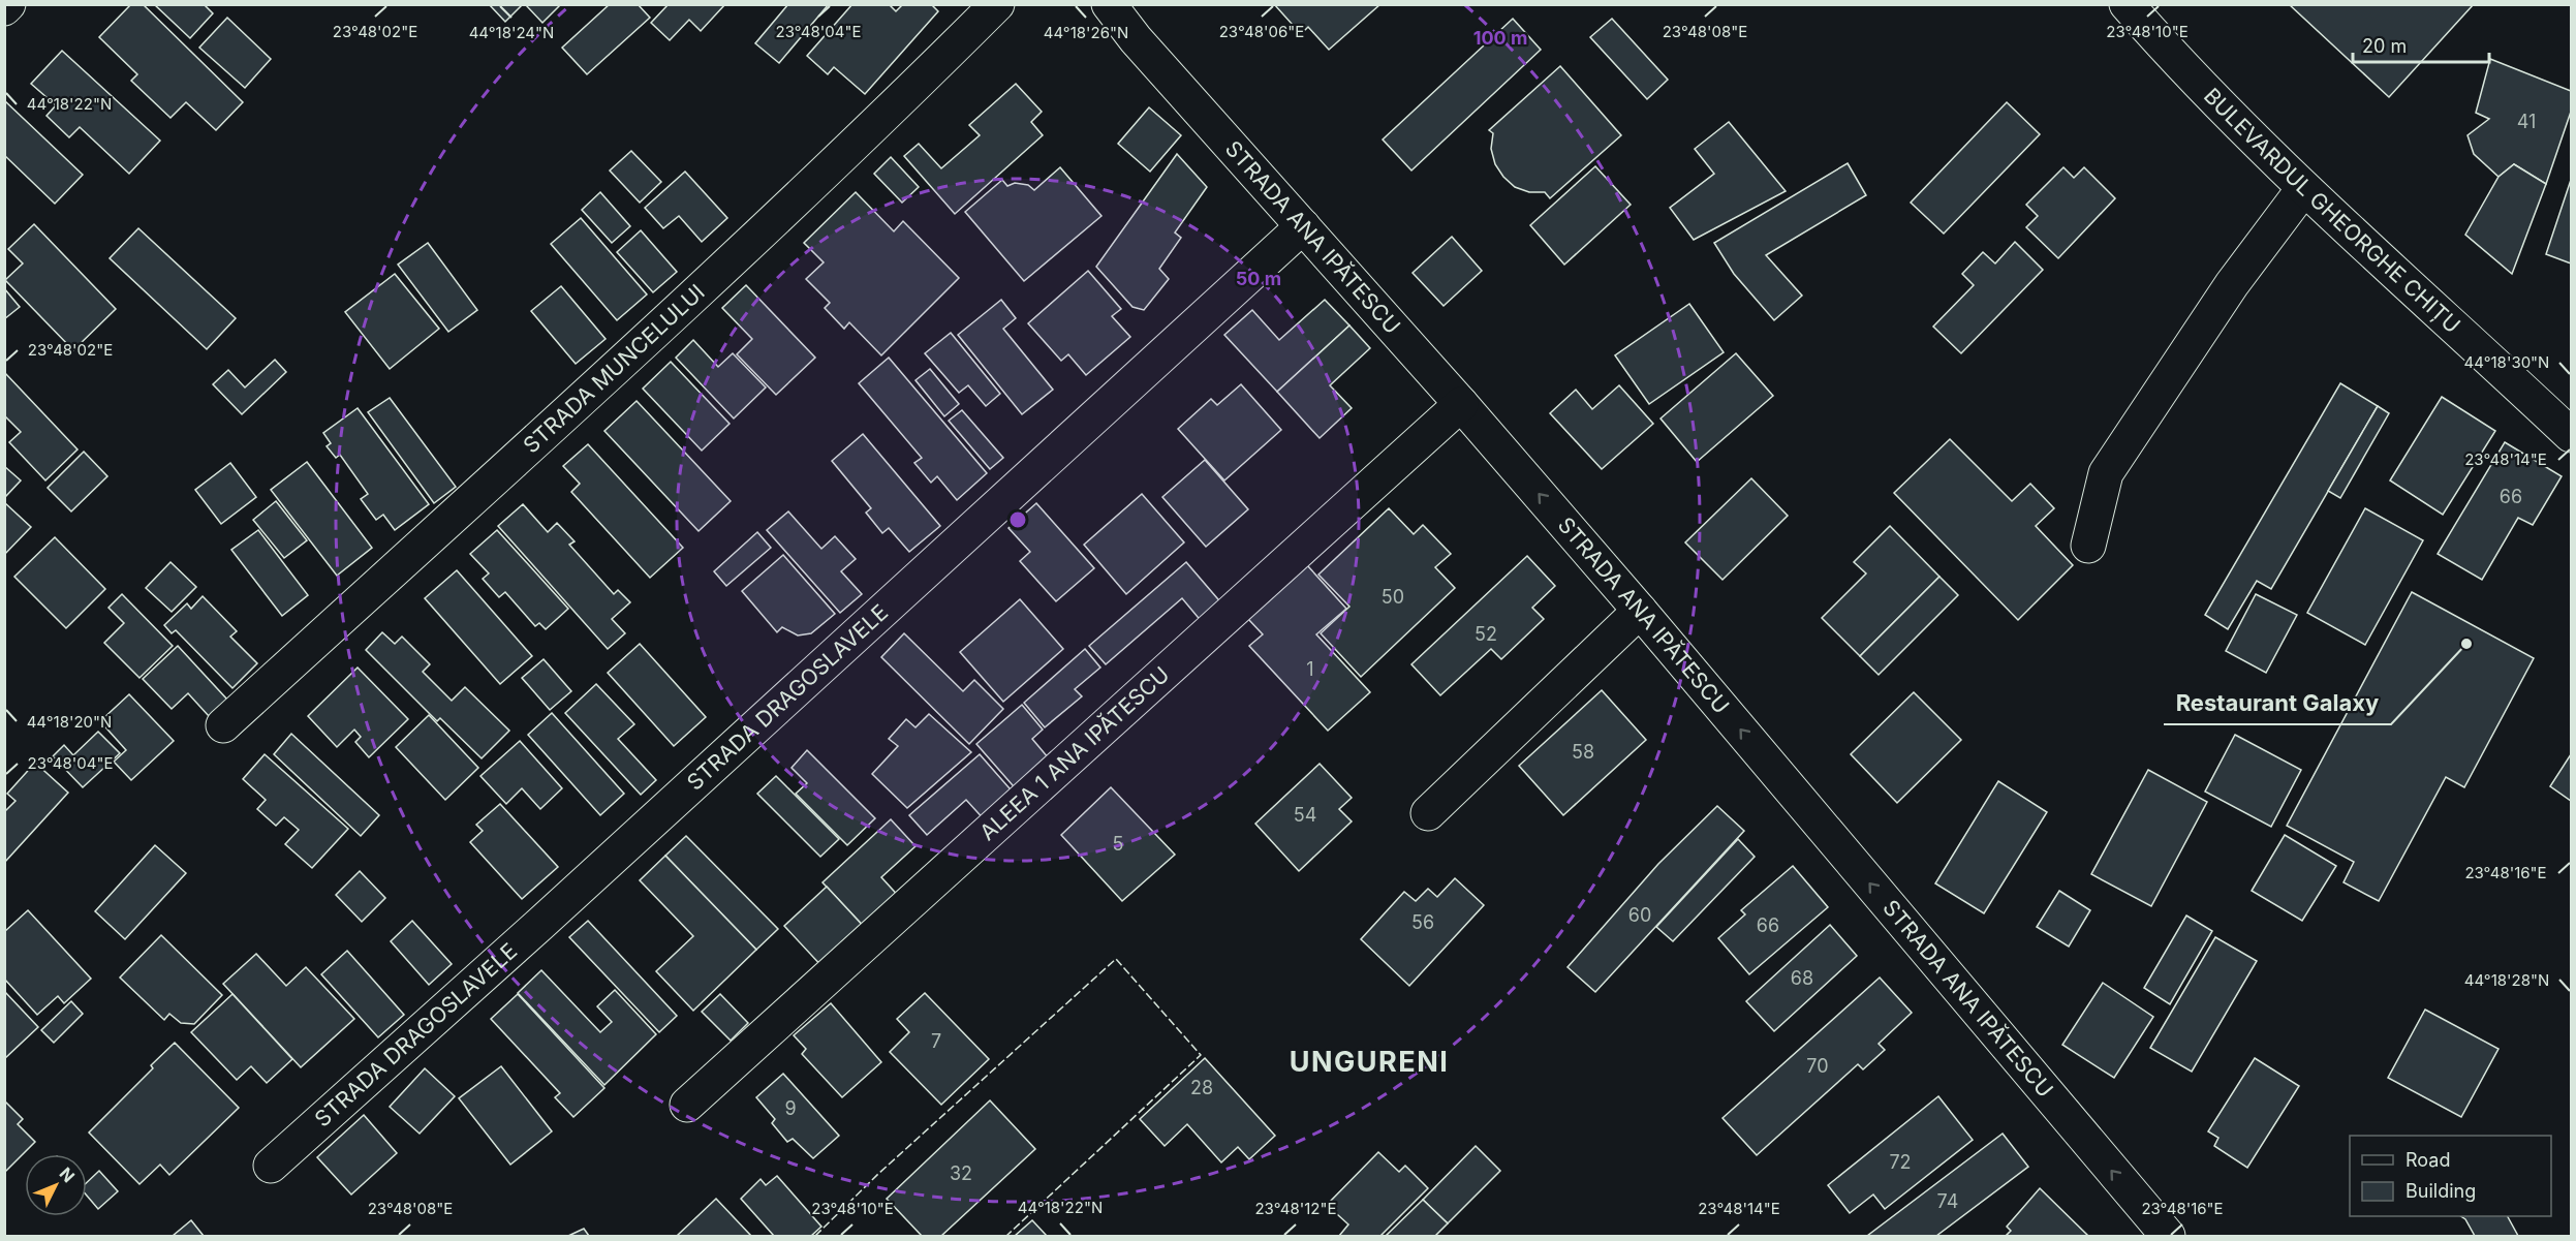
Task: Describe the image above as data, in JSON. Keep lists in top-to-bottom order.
{
  "streets": {
    "street": [
      "BULEVARDUL GHEORGHE CHIȚU",
      "STRADA ANA IPĂTESCU",
      "STRADA MUNCELULUI",
      "STRADA DRAGOSLAVELE",
      "ALEEA 1 ANA IPĂTESCU"
    ]
  },
  "crossings": [
    ["STRADA ANA IPĂTESCU", "STRADA DRAGOSLAVELE"],
    ["STRADA ANA IPĂTESCU", "ALEEA 1 ANA IPĂTESCU"]
  ],
  "one_way": ["STRADA ANA IPĂTESCU"],
  "districts": ["UNGURENI"],
  "places": ["Restaurant Galaxy"],
  "house_numbers": [
    "41",
    "66",
    "50",
    "52",
    "1",
    "58",
    "54",
    "5",
    "60",
    "56",
    "66",
    "68",
    "7",
    "70",
    "28",
    "9",
    "72",
    "32",
    "74"
  ],
  "legend": ["Road", "Building"],
  "scale_bar": "20 m",
  "north": "top right",
  "coordinates": [
    "23°48'02\"E",
    "23°48'04\"E",
    "23°48'06\"E",
    "23°48'08\"E",
    "23°48'10\"E",
    "44°18'24\"N",
    "44°18'26\"N",
    "44°18'22\"N",
    "44°18'30\"N",
    "23°48'14\"E",
    "44°18'20\"N",
    "23°48'16\"E",
    "44°18'28\"N",
    "23°48'12\"E"
  ],
  "rings": ["100 m", "50 m"]
}
